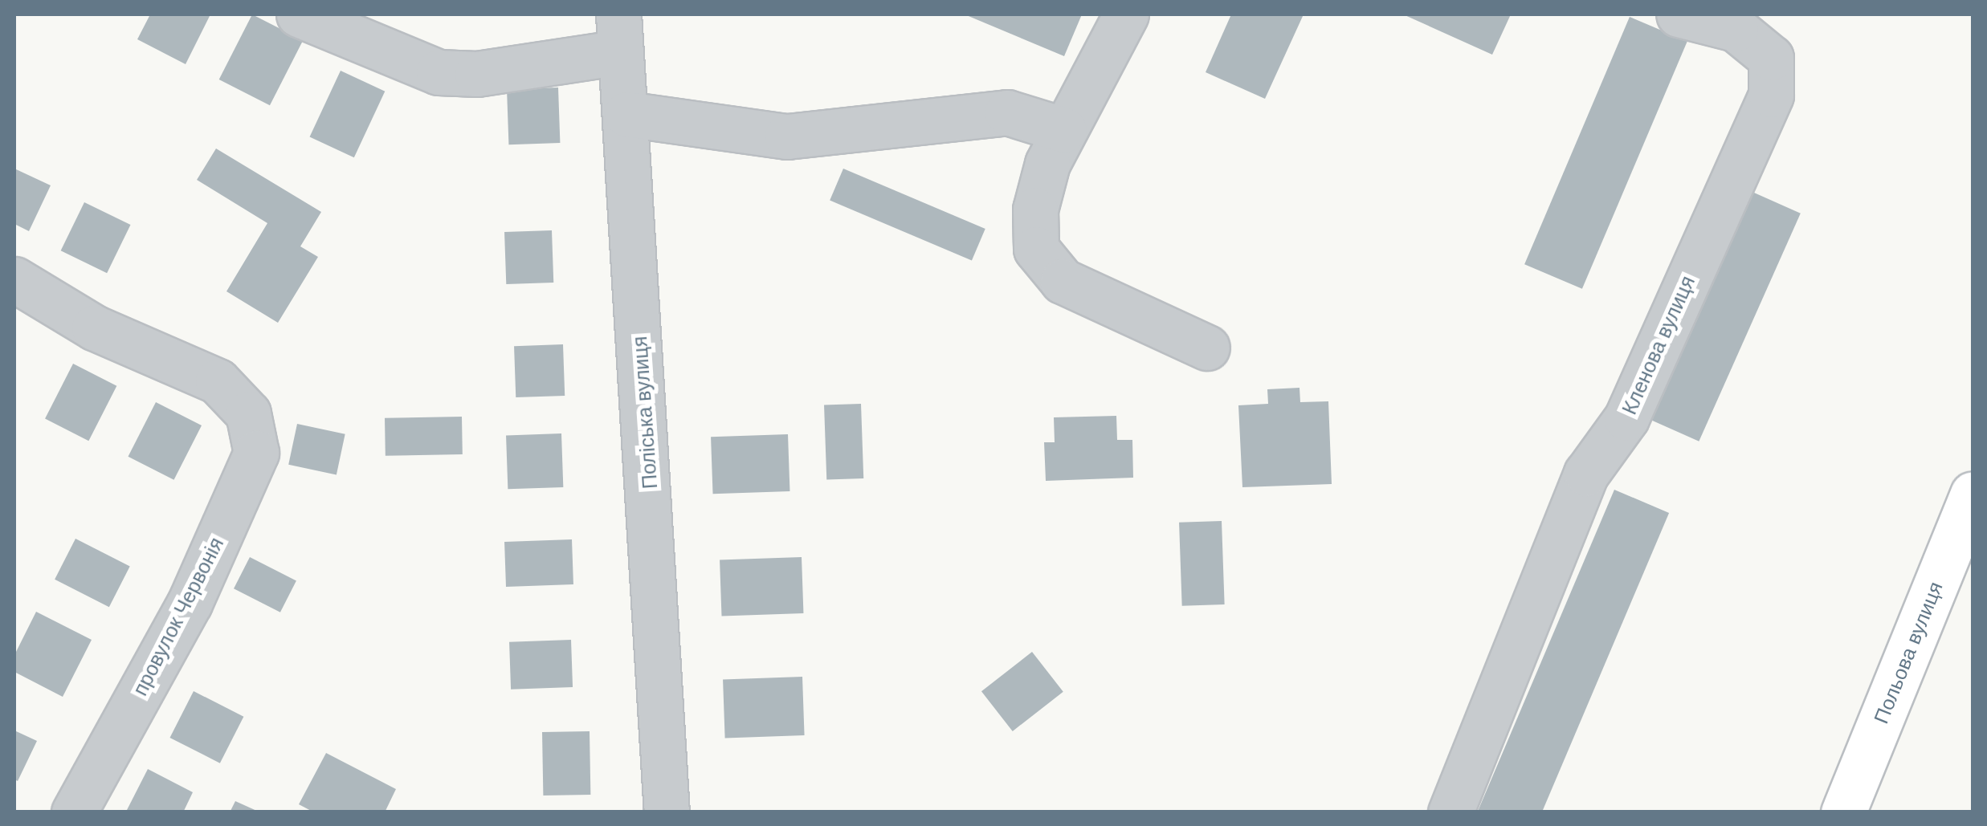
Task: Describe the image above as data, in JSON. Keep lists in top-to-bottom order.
{
  "streets": {
    "main road": ["Польова вулиця"],
    "street": ["Кленова вулиця", "Поліська вулиця", "провулок Червонія"]
  }
}
